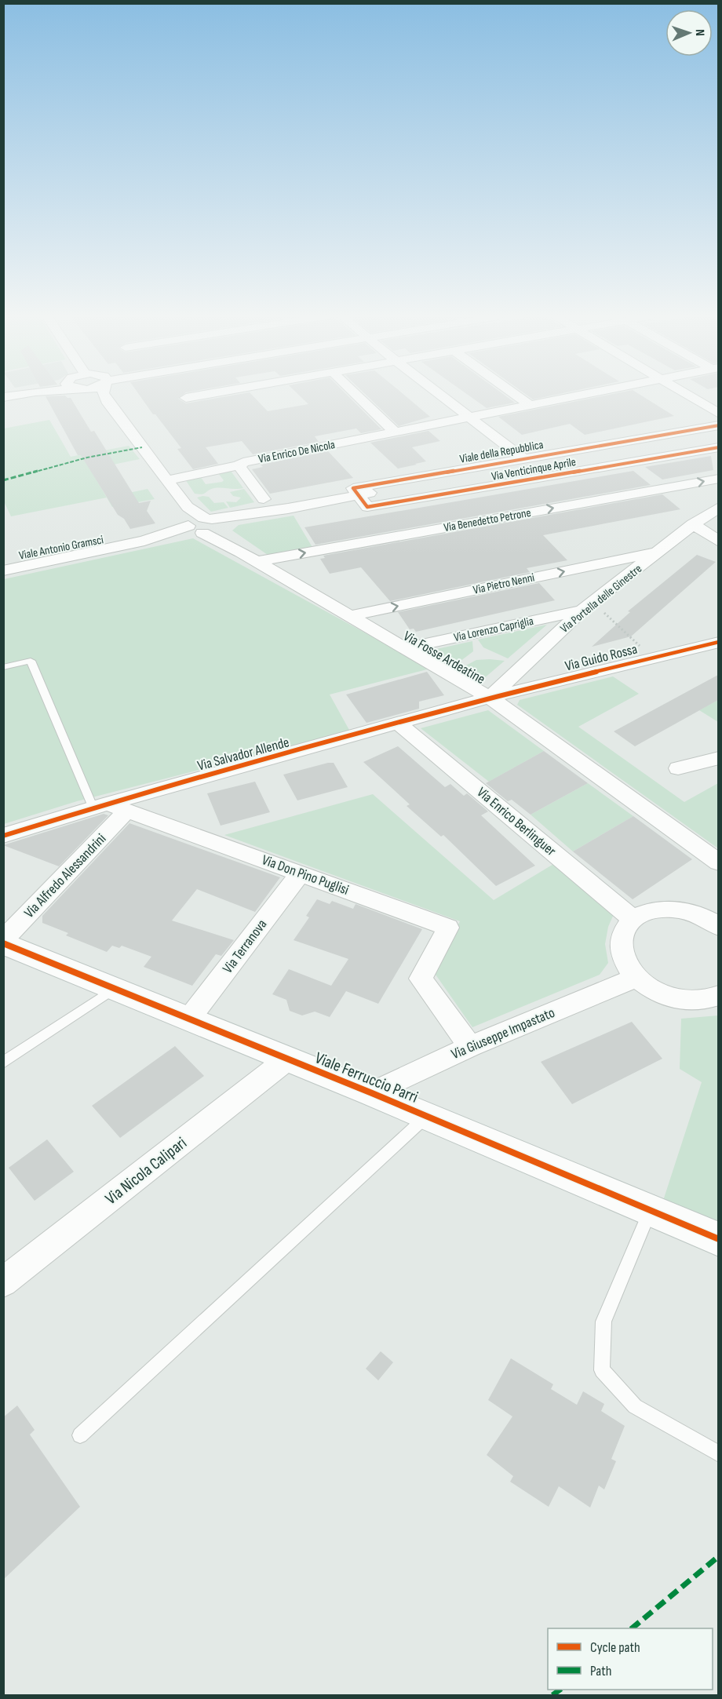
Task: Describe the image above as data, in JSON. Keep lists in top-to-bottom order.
{
  "streets": {
    "street": [
      "Via Enrico De Nicola",
      "Viale della Repubblica",
      "Via Venticinque Aprile",
      "Via Benedetto Petrone",
      "Viale Antonio Gramsci",
      "Via Pietro Nenni",
      "Via Portella delle Ginestre",
      "Via Lorenzo Capriglia",
      "Via Fosse Ardeatine",
      "Via Guido Rossa",
      "Via Salvador Allende",
      "Via Enrico Berlinguer",
      "Via Don Pino Puglisi",
      "Via Alfredo Alessandrini",
      "Via Terranova",
      "Via Giuseppe Impastato",
      "Viale Ferruccio Parri",
      "Via Nicola Calipari"
    ]
  },
  "crossings": [
    ["Viale della Repubblica", "Via Venticinque Aprile"],
    ["Viale della Repubblica", "Viale Antonio Gramsci"],
    ["Via Venticinque Aprile", "Viale Antonio Gramsci"],
    ["Via Benedetto Petrone", "Via Fosse Ardeatine"],
    ["Viale Antonio Gramsci", "Via Fosse Ardeatine"],
    ["Via Pietro Nenni", "Via Portella delle Ginestre"],
    ["Via Pietro Nenni", "Via Fosse Ardeatine"],
    ["Via Portella delle Ginestre", "Via Lorenzo Capriglia"],
    ["Via Portella delle Ginestre", "Via Fosse Ardeatine"],
    ["Via Portella delle Ginestre", "Via Guido Rossa"],
    ["Via Portella delle Ginestre", "Via Salvador Allende"],
    ["Via Lorenzo Capriglia", "Via Fosse Ardeatine"],
    ["Via Fosse Ardeatine", "Via Guido Rossa"],
    ["Via Fosse Ardeatine", "Via Salvador Allende"],
    ["Via Guido Rossa", "Via Salvador Allende"],
    ["Via Salvador Allende", "Via Enrico Berlinguer"],
    ["Via Salvador Allende", "Via Don Pino Puglisi"],
    ["Via Salvador Allende", "Via Alfredo Alessandrini"],
    ["Via Don Pino Puglisi", "Via Alfredo Alessandrini"],
    ["Via Don Pino Puglisi", "Via Terranova"],
    ["Via Don Pino Puglisi", "Via Giuseppe Impastato"],
    ["Via Alfredo Alessandrini", "Viale Ferruccio Parri"],
    ["Via Terranova", "Viale Ferruccio Parri"],
    ["Via Giuseppe Impastato", "Viale Ferruccio Parri"],
    ["Viale Ferruccio Parri", "Via Nicola Calipari"]
  ],
  "one_way": ["Via Benedetto Petrone", "Via Pietro Nenni"],
  "legend": ["Cycle path", "Path"],
  "north": "right"
}
